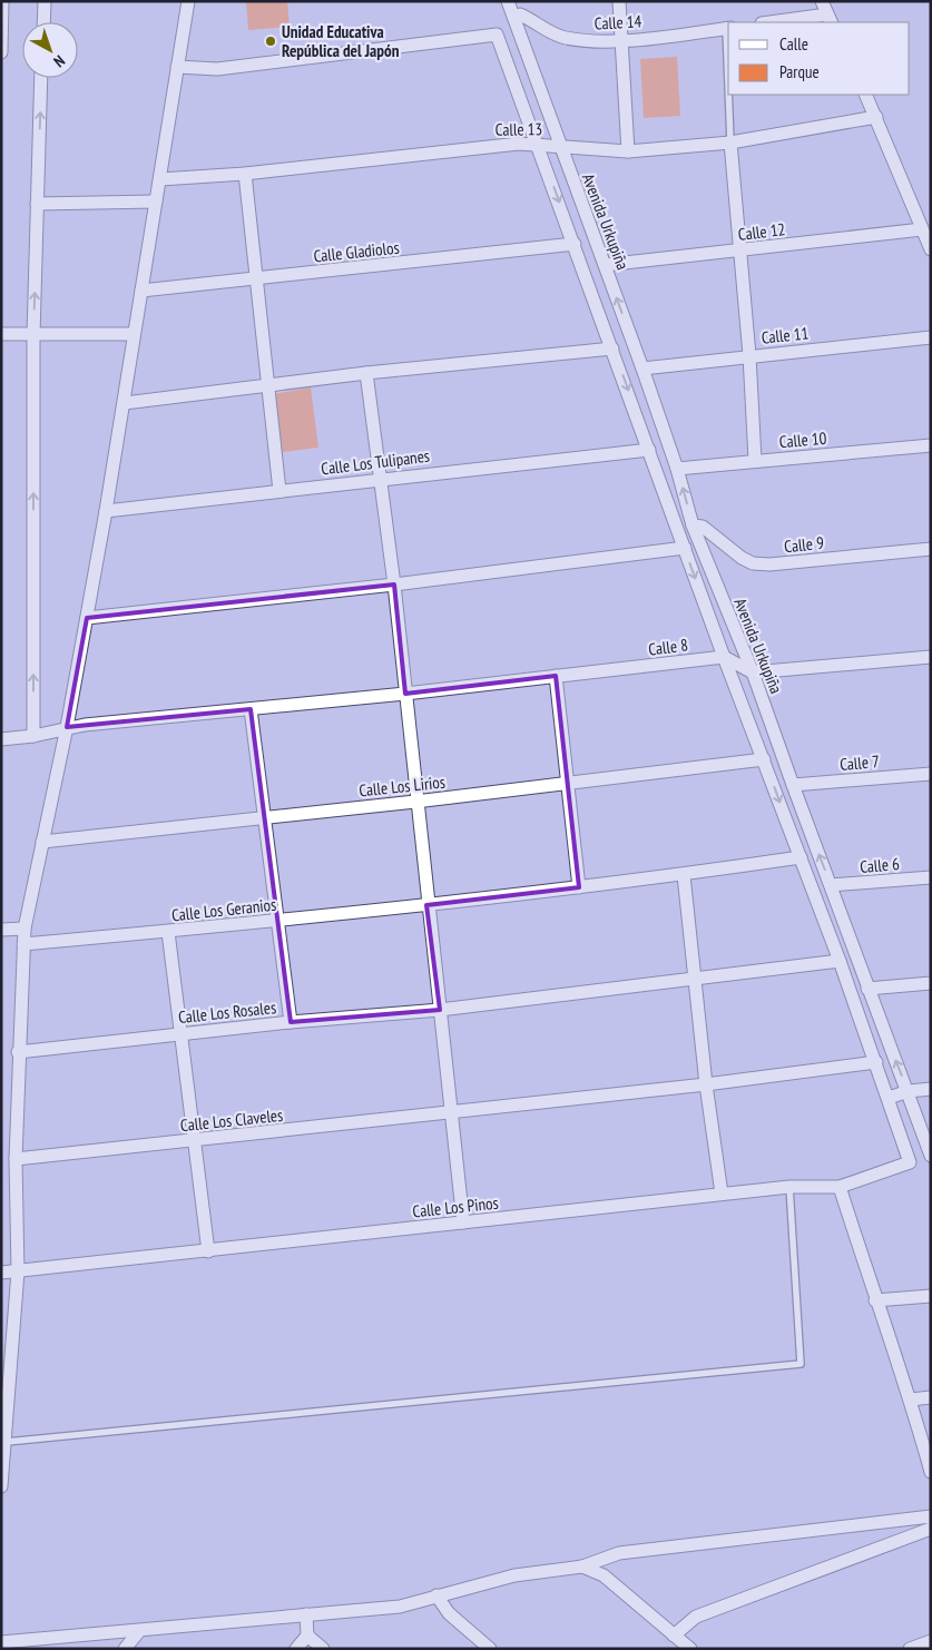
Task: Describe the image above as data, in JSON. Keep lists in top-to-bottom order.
{
  "streets": {
    "street": [
      "Calle 14",
      "Calle 13",
      "Avenida Urkupiña",
      "Calle 12",
      "Calle Gladiolos",
      "Calle 11",
      "Calle 10",
      "Calle Los Tulipanes",
      "Calle 9",
      "Calle 8",
      "Calle 7",
      "Calle Los Lirios",
      "Calle 6",
      "Calle Los Geranios",
      "Calle Los Rosales",
      "Calle Los Claveles",
      "Calle Los Pinos"
    ]
  },
  "crossings": [
    ["Calle 14", "Avenida Urkupiña"],
    ["Calle 13", "Avenida Urkupiña"],
    ["Avenida Urkupiña", "Calle 12"],
    ["Avenida Urkupiña", "Calle 11"],
    ["Avenida Urkupiña", "Calle 10"],
    ["Avenida Urkupiña", "Calle 9"],
    ["Avenida Urkupiña", "Calle 7"],
    ["Avenida Urkupiña", "Calle 6"]
  ],
  "places": ["Unidad Educativa República del Japón"],
  "legend": ["Calle", "Parque"],
  "north": "bottom right"
}
